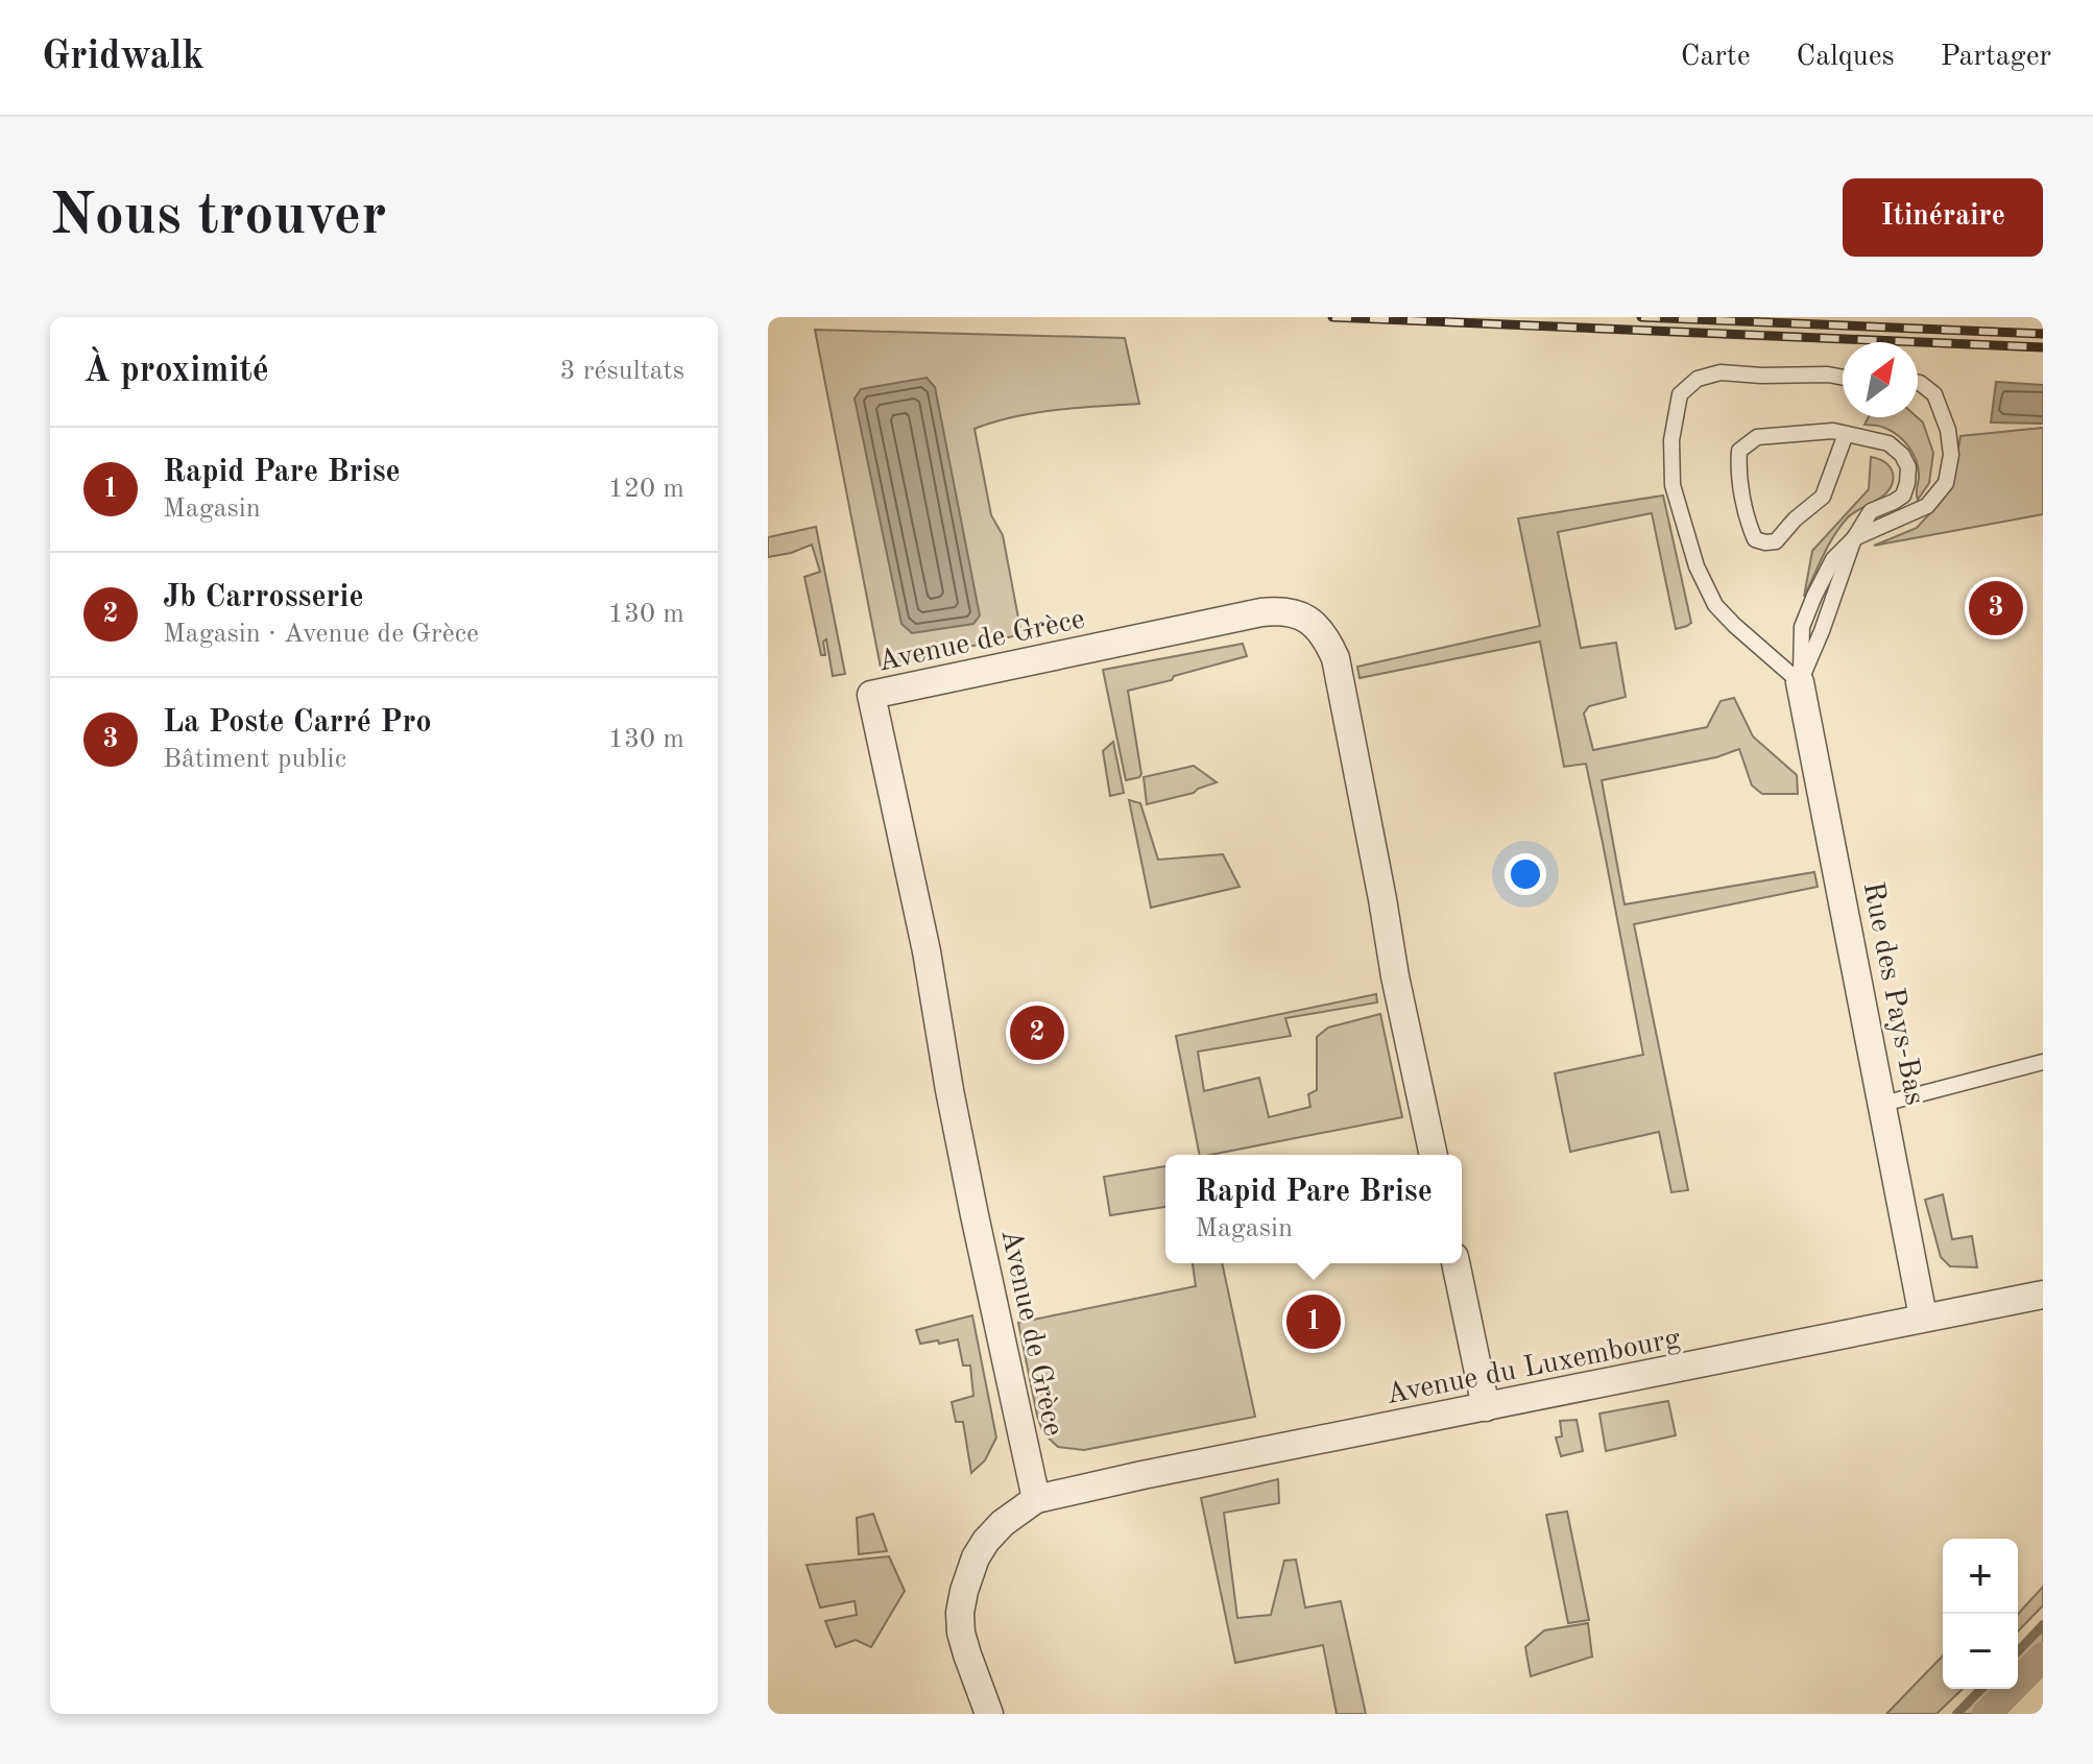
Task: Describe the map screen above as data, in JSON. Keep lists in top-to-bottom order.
{
  "streets": {
    "street": ["Avenue de Grèce", "Rue des Pays-Bas", "Avenue du Luxembourg"]
  },
  "crossings": [
    ["Avenue de Grèce", "Avenue du Luxembourg"],
    ["Rue des Pays-Bas", "Avenue du Luxembourg"]
  ],
  "north": "top right",
  "page": {
    "header": "Gridwalk",
    "nav": ["Carte", "Calques", "Partager"],
    "buttons": "Itinéraire",
    "title": "Nous trouver",
    "heading": ["À proximité", "3 résultats"],
    "list": [
      {
        "mark": "1",
        "name": "Rapid Pare Brise",
        "note": "Magasin",
        "value": "120 m"
      },
      {
        "mark": "2",
        "name": "Jb Carrosserie",
        "note": "Magasin · Avenue de Grèce",
        "value": "130 m"
      },
      {
        "mark": "3",
        "name": "La Poste Carré Pro",
        "note": "Bâtiment public",
        "value": "130 m"
      }
    ],
    "pins": ["3", "2", "1"],
    "popup": ["Rapid Pare Brise", "Magasin"],
    "map_buttons": ["+", "−"]
  }
}
